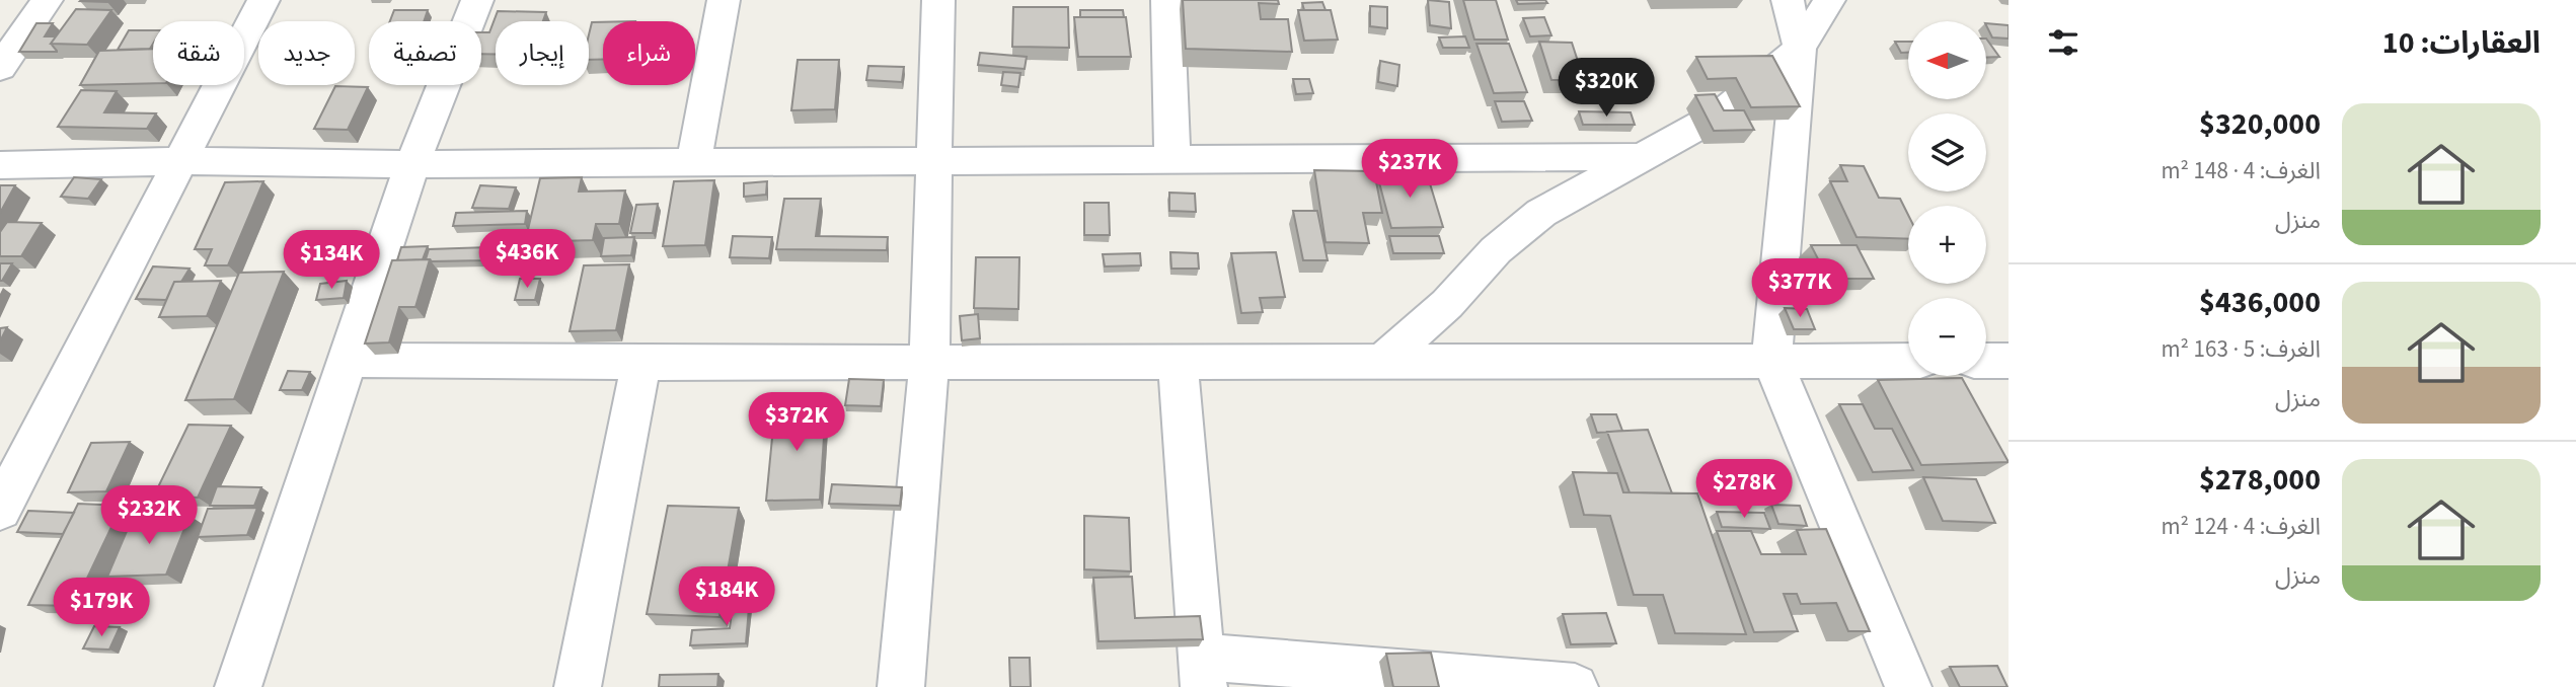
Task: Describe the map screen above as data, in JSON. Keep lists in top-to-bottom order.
{
  "north": "left",
  "page": {
    "heading": "العقارات: 10",
    "map_buttons": ["+", "−"],
    "chip": [
      "شراء",
      "إيجار",
      "تصفية",
      "جديد",
      "شقة"
    ],
    "price": [
      "$320K",
      "$237K",
      "$436K",
      "$134K",
      "$377K",
      "$372K",
      "$278K",
      "$232K",
      "$184K",
      "$179K"
    ],
    "list": [
      {
        "name": "$320,000",
        "note": "الغرف: 4 · 148 m² · منزل"
      },
      {
        "name": "$436,000",
        "note": "الغرف: 5 · 163 m² · منزل"
      },
      {
        "name": "$278,000",
        "note": "الغرف: 4 · 124 m² · منزل"
      }
    ]
  }
}
